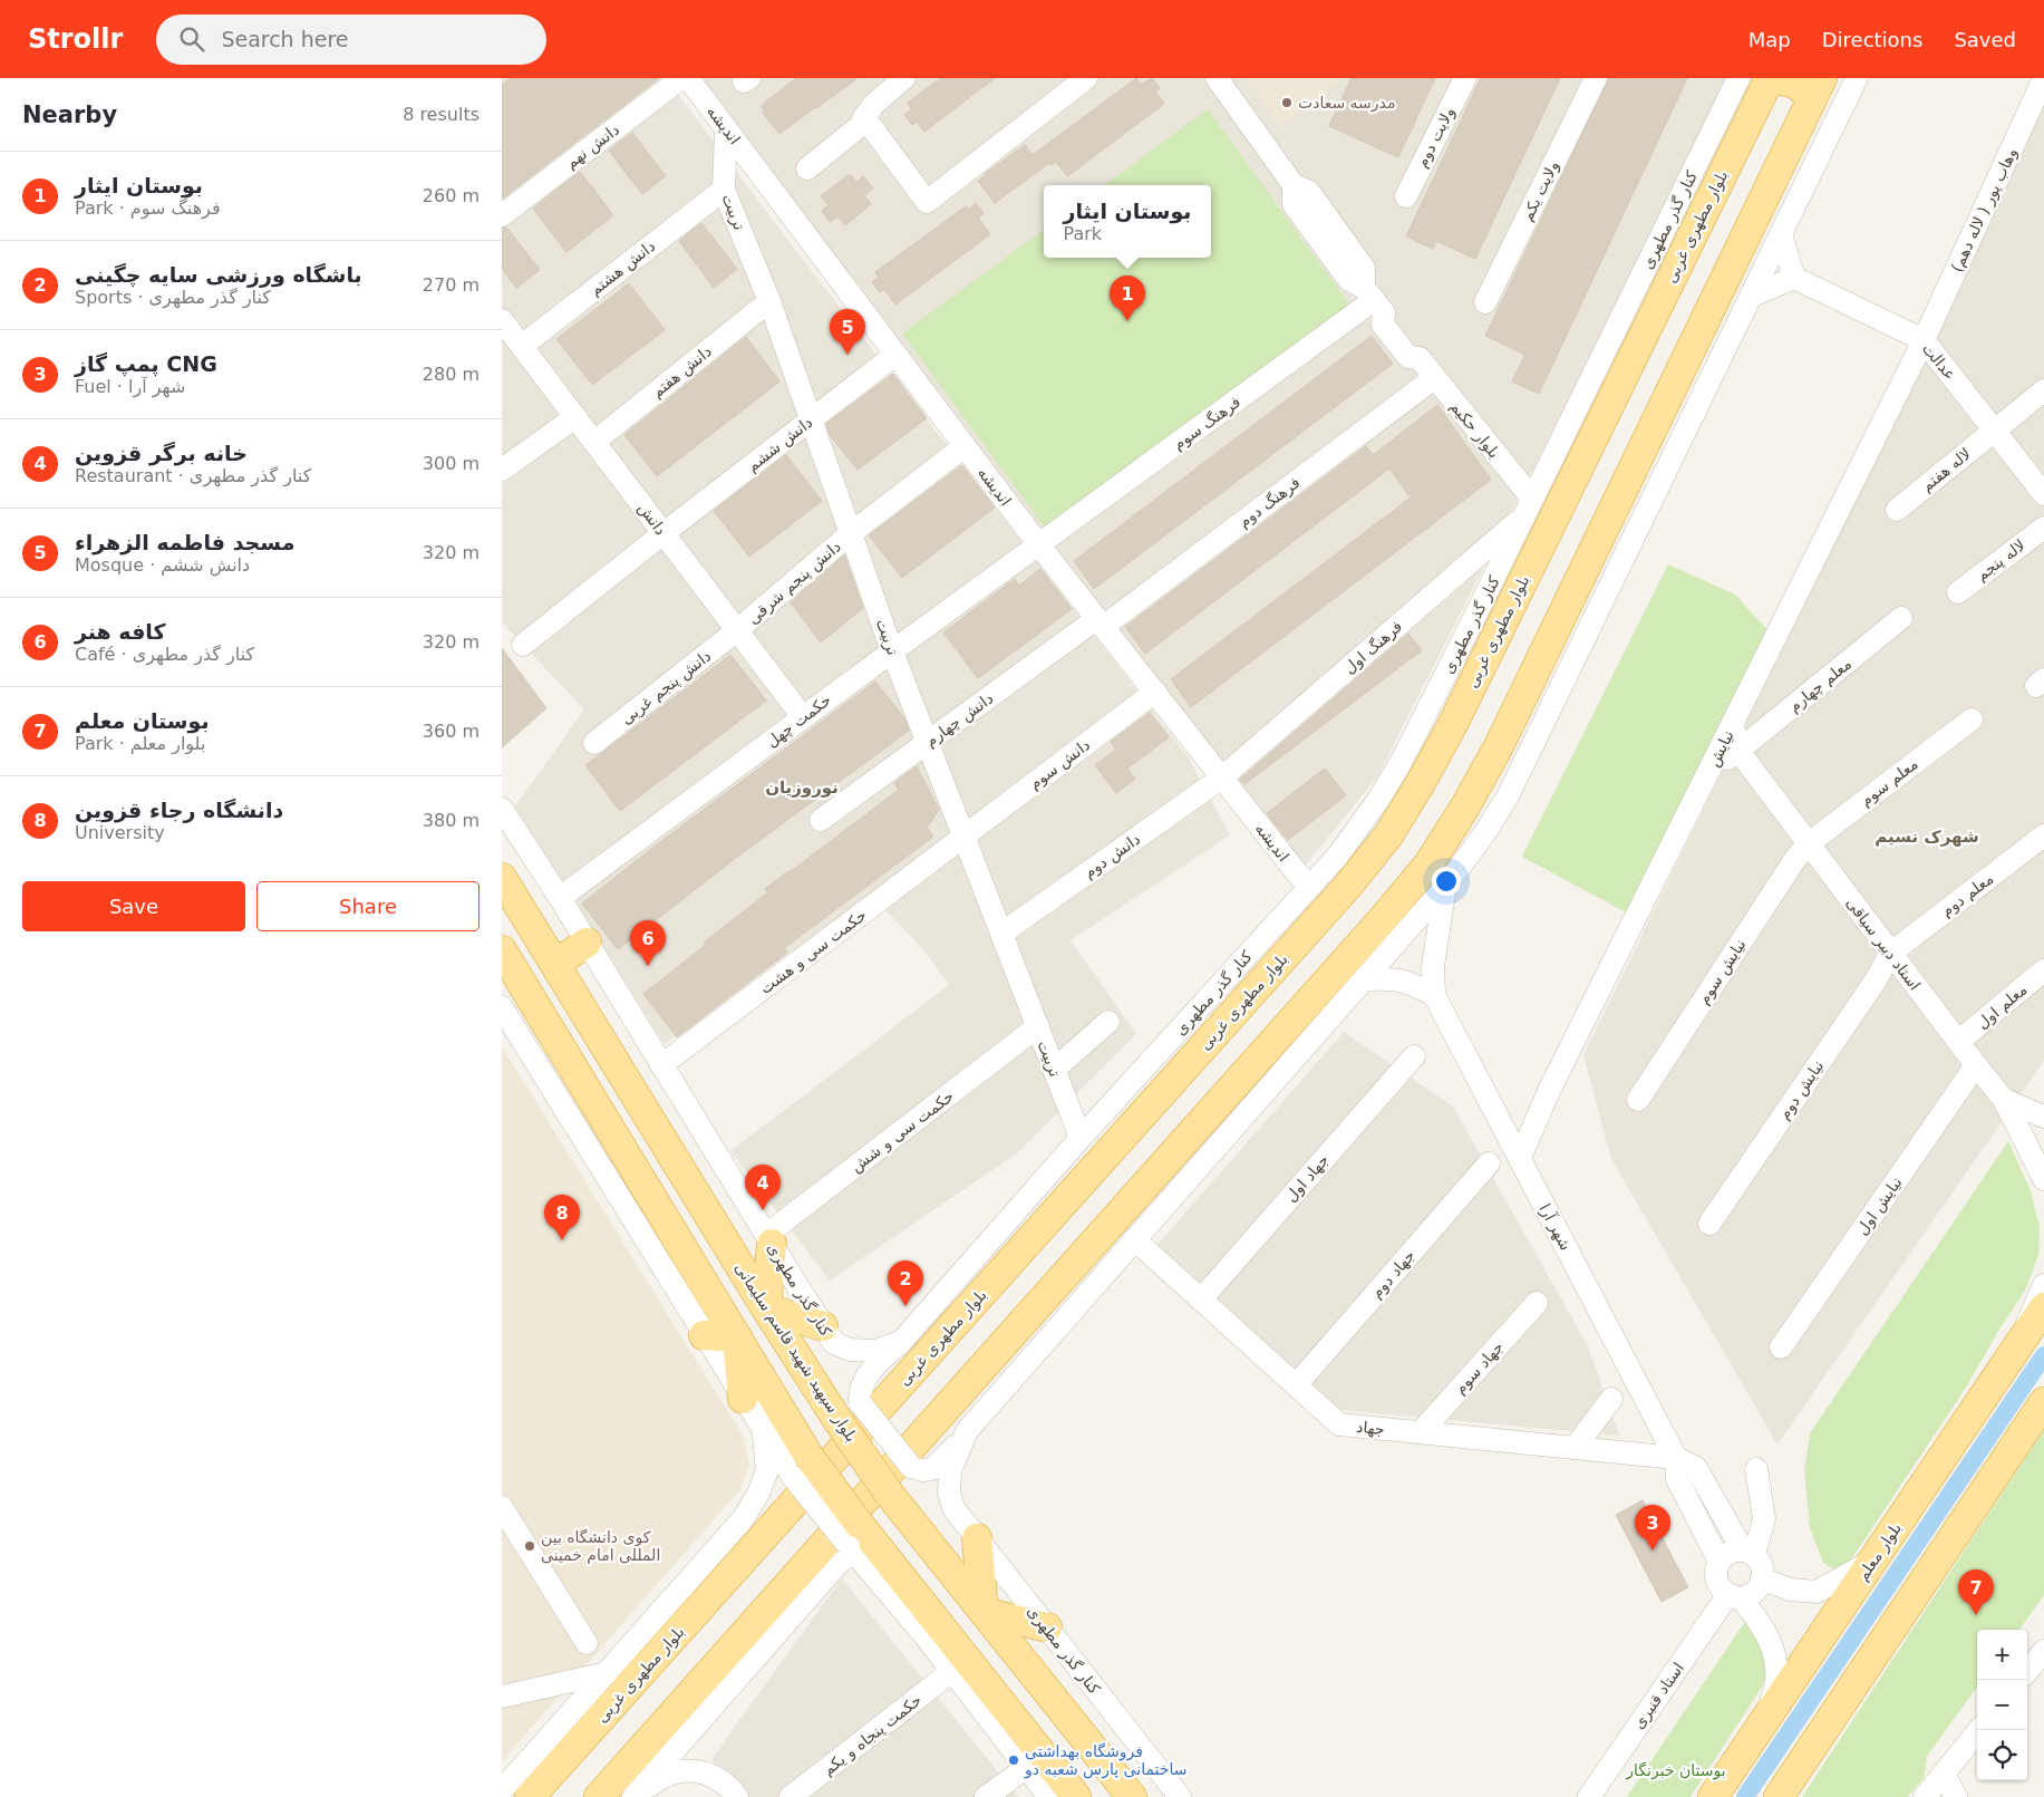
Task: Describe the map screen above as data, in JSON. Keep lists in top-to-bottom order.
{
  "streets": {
    "main road": ["بلوار مطهری غربی", "بلوار سپهبد شهید قاسم سلیمانی", "بلوار معلم"],
    "street": [
      "اندیشه",
      "ولایت دوم",
      "دانش نهم",
      "ولایت یکم",
      "وهاب پور ( لاله دهم)",
      "تربیت",
      "کنار گذر مطهری",
      "دانش هشتم",
      "عدالت",
      "دانش هفتم",
      "فرهنگ سوم",
      "بلوار حکیم",
      "دانش ششم",
      "لاله هفتم",
      "فرهنگ دوم",
      "دانش",
      "لاله پنجم",
      "دانش پنجم شرقی",
      "فرهنگ اول",
      "معلم چهارم",
      "دانش پنجم غربی",
      "دانش چهارم",
      "حکمت چهل",
      "نيايش",
      "دانش سوم",
      "معلم سوم",
      "دانش دوم",
      "معلم دوم",
      "استاد دبیر سیاقی",
      "حکمت سی و هشت",
      "نیایش سوم",
      "معلم اول",
      "نیایش دوم",
      "حکمت سی و شش",
      "جهاد اول",
      "نیایش اول",
      "شهر آرا",
      "جهاد دوم",
      "جهاد سوم",
      "جهاد",
      "استاد قنبری",
      "حکمت پنجاه و یکم"
    ]
  },
  "crossings": [
    ["اندیشه", "تربیت"],
    ["اندیشه", "کنار گذر مطهری"],
    ["اندیشه", "فرهنگ سوم"],
    ["اندیشه", "دانش ششم"],
    ["اندیشه", "فرهنگ دوم"],
    ["اندیشه", "دانش پنجم شرقی"],
    ["اندیشه", "فرهنگ اول"],
    ["اندیشه", "دانش چهارم"],
    ["اندیشه", "حکمت چهل"],
    ["اندیشه", "دانش سوم"],
    ["اندیشه", "دانش دوم"],
    ["وهاب پور ( لاله دهم)", "عدالت"],
    ["وهاب پور ( لاله دهم)", "نيايش"],
    ["تربیت", "کنار گذر مطهری"],
    ["تربیت", "دانش هشتم"],
    ["تربیت", "دانش هفتم"],
    ["تربیت", "دانش ششم"],
    ["تربیت", "دانش پنجم شرقی"],
    ["تربیت", "دانش چهارم"],
    ["تربیت", "حکمت چهل"],
    ["تربیت", "دانش سوم"],
    ["تربیت", "دانش دوم"],
    ["تربیت", "حکمت سی و هشت"],
    ["تربیت", "حکمت سی و شش"],
    ["کنار گذر مطهری", "بلوار حکیم"],
    ["کنار گذر مطهری", "فرهنگ اول"],
    ["کنار گذر مطهری", "حکمت چهل"],
    ["کنار گذر مطهری", "حکمت سی و هشت"],
    ["کنار گذر مطهری", "حکمت سی و شش"],
    ["کنار گذر مطهری", "جهاد"],
    ["دانش هشتم", "دانش"],
    ["عدالت", "لاله هفتم"],
    ["عدالت", "نيايش"],
    ["دانش هفتم", "دانش"],
    ["فرهنگ سوم", "بلوار حکیم"],
    ["فرهنگ سوم", "حکمت چهل"],
    ["بلوار حکیم", "فرهنگ دوم"],
    ["بلوار حکیم", "فرهنگ اول"],
    ["دانش ششم", "دانش"],
    ["فرهنگ دوم", "دانش چهارم"],
    ["دانش", "دانش پنجم شرقی"],
    ["دانش", "دانش پنجم غربی"],
    ["دانش", "حکمت چهل"],
    ["دانش پنجم شرقی", "دانش پنجم غربی"],
    ["فرهنگ اول", "دانش دوم"],
    ["معلم چهارم", "نيايش"],
    ["معلم چهارم", "استاد دبیر سیاقی"],
    ["نيايش", "شهر آرا"],
    ["دانش سوم", "حکمت سی و هشت"],
    ["معلم سوم", "استاد دبیر سیاقی"],
    ["معلم سوم", "نیایش سوم"],
    ["معلم دوم", "استاد دبیر سیاقی"],
    ["معلم دوم", "نیایش دوم"],
    ["استاد دبیر سیاقی", "نیایش سوم"],
    ["استاد دبیر سیاقی", "معلم اول"],
    ["استاد دبیر سیاقی", "نیایش دوم"],
    ["استاد دبیر سیاقی", "نیایش اول"],
    ["جهاد اول", "جهاد"],
    ["شهر آرا", "جهاد"],
    ["شهر آرا", "بلوار معلم"],
    ["شهر آرا", "استاد قنبری"],
    ["جهاد دوم", "جهاد"],
    ["جهاد سوم", "جهاد"]
  ],
  "districts": ["نوروزیان", "شهرک نسیم"],
  "parks": ["بوستان خبرنگار"],
  "places": ["مدرسه سعادت", "کوی دانشگاه بین المللی امام خمینی", "فروشگاه بهداشتی ساختمانی پارس شعبه دو"],
  "page": {
    "header": "Strollr",
    "search": "Search here",
    "nav": ["Map", "Directions", "Saved"],
    "heading": ["Nearby", "8 results"],
    "list": [
      {
        "mark": "1",
        "name": "بوستان ایثار",
        "note": "Park · فرهنگ سوم",
        "value": "260 m"
      },
      {
        "mark": "2",
        "name": "باشگاه ورزشى سايه چگينى",
        "note": "Sports · کنار گذر مطهری",
        "value": "270 m"
      },
      {
        "mark": "3",
        "name": "پمپ گاز CNG",
        "note": "Fuel · شهر آرا",
        "value": "280 m"
      },
      {
        "mark": "4",
        "name": "خانه برگر قزوین",
        "note": "Restaurant · کنار گذر مطهری",
        "value": "300 m"
      },
      {
        "mark": "5",
        "name": "مسجد فاطمه الزهراء",
        "note": "Mosque · دانش ششم",
        "value": "320 m"
      },
      {
        "mark": "6",
        "name": "کافه هنر",
        "note": "Café · کنار گذر مطهری",
        "value": "320 m"
      },
      {
        "mark": "7",
        "name": "بوستان معلم",
        "note": "Park · بلوار معلم",
        "value": "360 m"
      },
      {
        "mark": "8",
        "name": "دانشگاه رجاء قزوین",
        "note": "University",
        "value": "380 m"
      }
    ],
    "popup": ["بوستان ایثار", "Park"],
    "pins": [
      "1",
      "5",
      "6",
      "4",
      "8",
      "2",
      "3",
      "7"
    ],
    "buttons": ["Save", "Share"],
    "map_buttons": ["+", "−"]
  }
}
